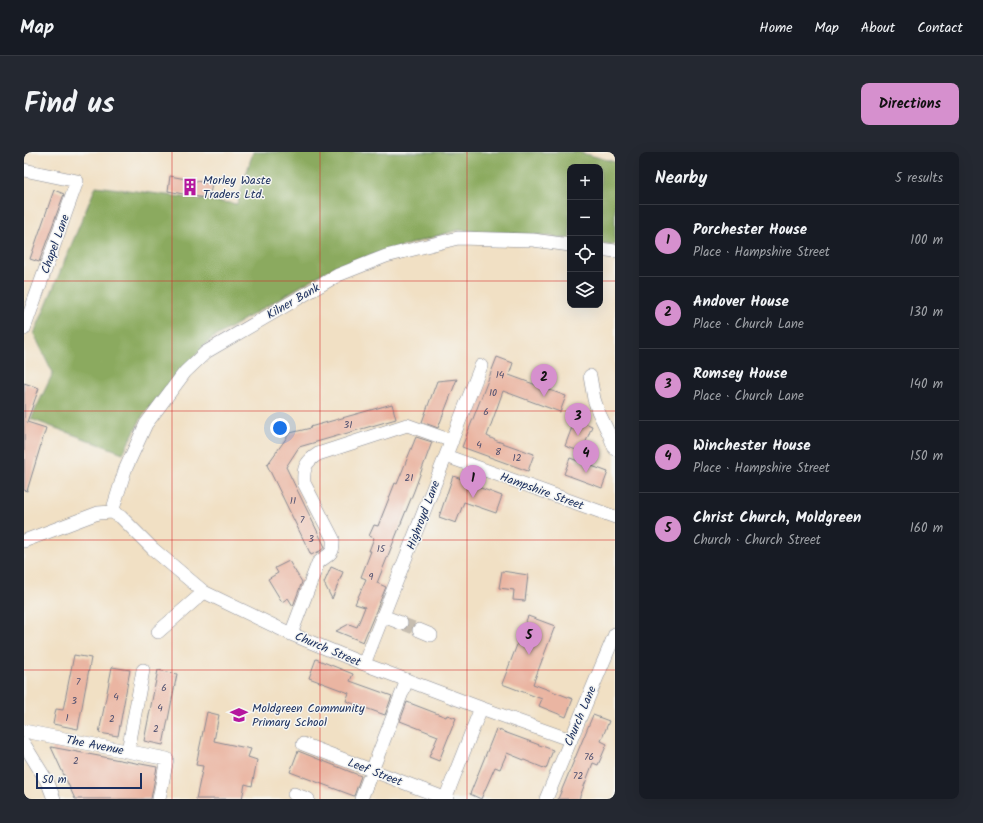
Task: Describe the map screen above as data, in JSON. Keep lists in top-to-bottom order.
{
  "streets": {
    "street": [
      "Chapel Lane",
      "Kilner Bank",
      "Hampshire Street",
      "Highroyd Lane",
      "Church Street",
      "Church Lane",
      "The Avenue",
      "Leef Street"
    ]
  },
  "crossings": [
    ["Kilner Bank", "Church Street"],
    ["Hampshire Street", "Highroyd Lane"],
    ["Highroyd Lane", "Church Street"],
    ["Church Street", "Church Lane"]
  ],
  "places": {
    "building": ["Morley Waste Traders Ltd."],
    "school or university": ["Moldgreen Community Primary School"]
  },
  "house_numbers": [
    "14",
    "10",
    "6",
    "31",
    "4",
    "8",
    "12",
    "21",
    "11",
    "7",
    "3",
    "15",
    "9",
    "7",
    "6",
    "4",
    "3",
    "4",
    "1",
    "2",
    "2",
    "76",
    "2",
    "72"
  ],
  "scale_bar": "50 m",
  "page": {
    "header": "Map",
    "nav": [
      "Home",
      "Map",
      "About",
      "Contact"
    ],
    "title": "Find us",
    "buttons": "Directions",
    "heading": ["Nearby", "5 results"],
    "map_buttons": ["+", "−"],
    "list": [
      {
        "mark": "1",
        "name": "Porchester House",
        "note": "Place · Hampshire Street",
        "value": "100 m"
      },
      {
        "mark": "2",
        "name": "Andover House",
        "note": "Place · Church Lane",
        "value": "130 m"
      },
      {
        "mark": "3",
        "name": "Romsey House",
        "note": "Place · Church Lane",
        "value": "140 m"
      },
      {
        "mark": "4",
        "name": "Winchester House",
        "note": "Place · Hampshire Street",
        "value": "150 m"
      },
      {
        "mark": "5",
        "name": "Christ Church, Moldgreen",
        "note": "Church · Church Street",
        "value": "160 m"
      }
    ],
    "pins": [
      "2",
      "3",
      "4",
      "1",
      "5"
    ],
    "scale": "50 m"
  }
}
